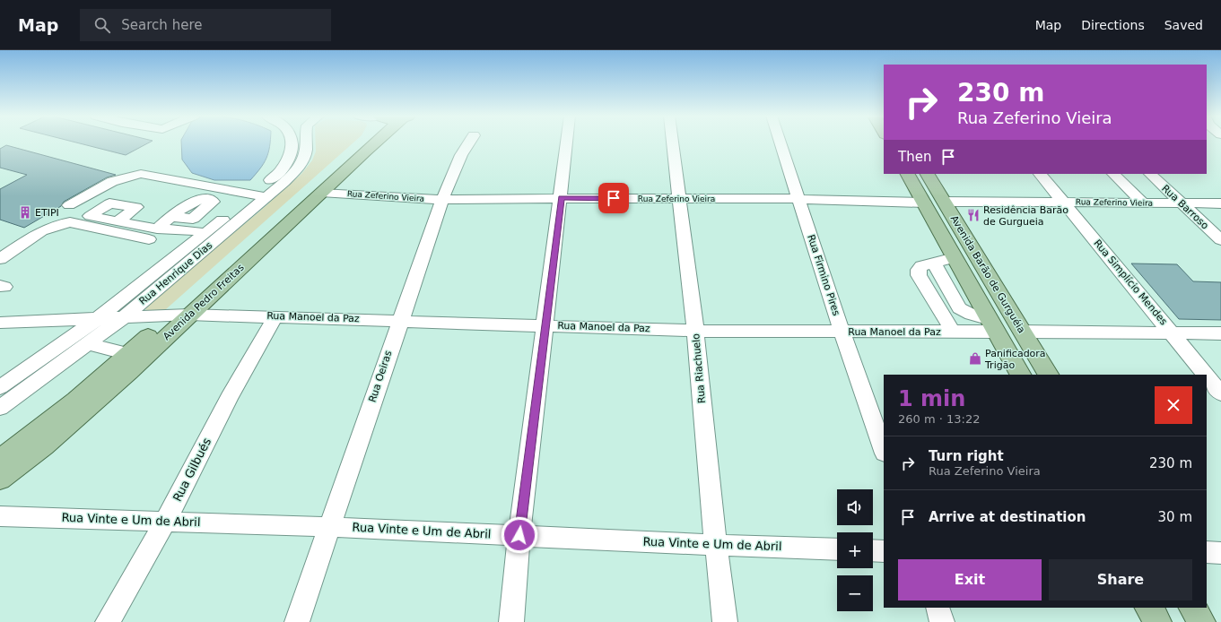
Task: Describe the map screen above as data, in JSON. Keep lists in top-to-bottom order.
{
  "streets": {
    "main road": ["Avenida Barão de Gurguéia", "Avenida Pedro Freitas"],
    "street": [
      "Rua Zeferino Vieira",
      "Rua Barroso",
      "Rua Henrique Dias",
      "Rua Firmino Pires",
      "Rua Simplício Mendes",
      "Rua Manoel da Paz",
      "Rua Riachuelo",
      "Rua Oeiras",
      "Rua Gilbués",
      "Rua Vinte e Um de Abril"
    ]
  },
  "crossings": [
    ["Rua Zeferino Vieira", "Rua Barroso"],
    ["Rua Zeferino Vieira", "Avenida Barão de Gurguéia"],
    ["Rua Zeferino Vieira", "Rua Firmino Pires"],
    ["Rua Zeferino Vieira", "Rua Simplício Mendes"],
    ["Rua Zeferino Vieira", "Avenida Pedro Freitas"],
    ["Rua Zeferino Vieira", "Rua Riachuelo"],
    ["Rua Zeferino Vieira", "Rua Oeiras"],
    ["Rua Henrique Dias", "Rua Manoel da Paz"],
    ["Avenida Barão de Gurguéia", "Rua Manoel da Paz"],
    ["Rua Firmino Pires", "Rua Manoel da Paz"],
    ["Avenida Pedro Freitas", "Rua Manoel da Paz"],
    ["Rua Manoel da Paz", "Rua Riachuelo"],
    ["Rua Manoel da Paz", "Rua Oeiras"],
    ["Rua Manoel da Paz", "Rua Gilbués"],
    ["Rua Riachuelo", "Rua Vinte e Um de Abril"],
    ["Rua Oeiras", "Rua Vinte e Um de Abril"],
    ["Rua Gilbués", "Rua Vinte e Um de Abril"]
  ],
  "places": {
    "building": ["ETIPI"],
    "restaurant": ["Residência Barão de Gurgueia"],
    "shop": ["Panificadora Trigão"]
  },
  "page": {
    "header": "Map",
    "search": "Search here",
    "nav": ["Map", "Directions", "Saved"],
    "turn": ["230 m", "Rua Zeferino Vieira"],
    "then": "Then",
    "heading": ["1 min", "260 m · 13:22"],
    "list": [
      {
        "name": "Turn right",
        "note": "Rua Zeferino Vieira",
        "value": "230 m"
      },
      {
        "name": "Arrive at destination",
        "value": "30 m"
      }
    ],
    "map_buttons": ["+", "−"],
    "buttons": ["Exit", "Share"]
  }
}
